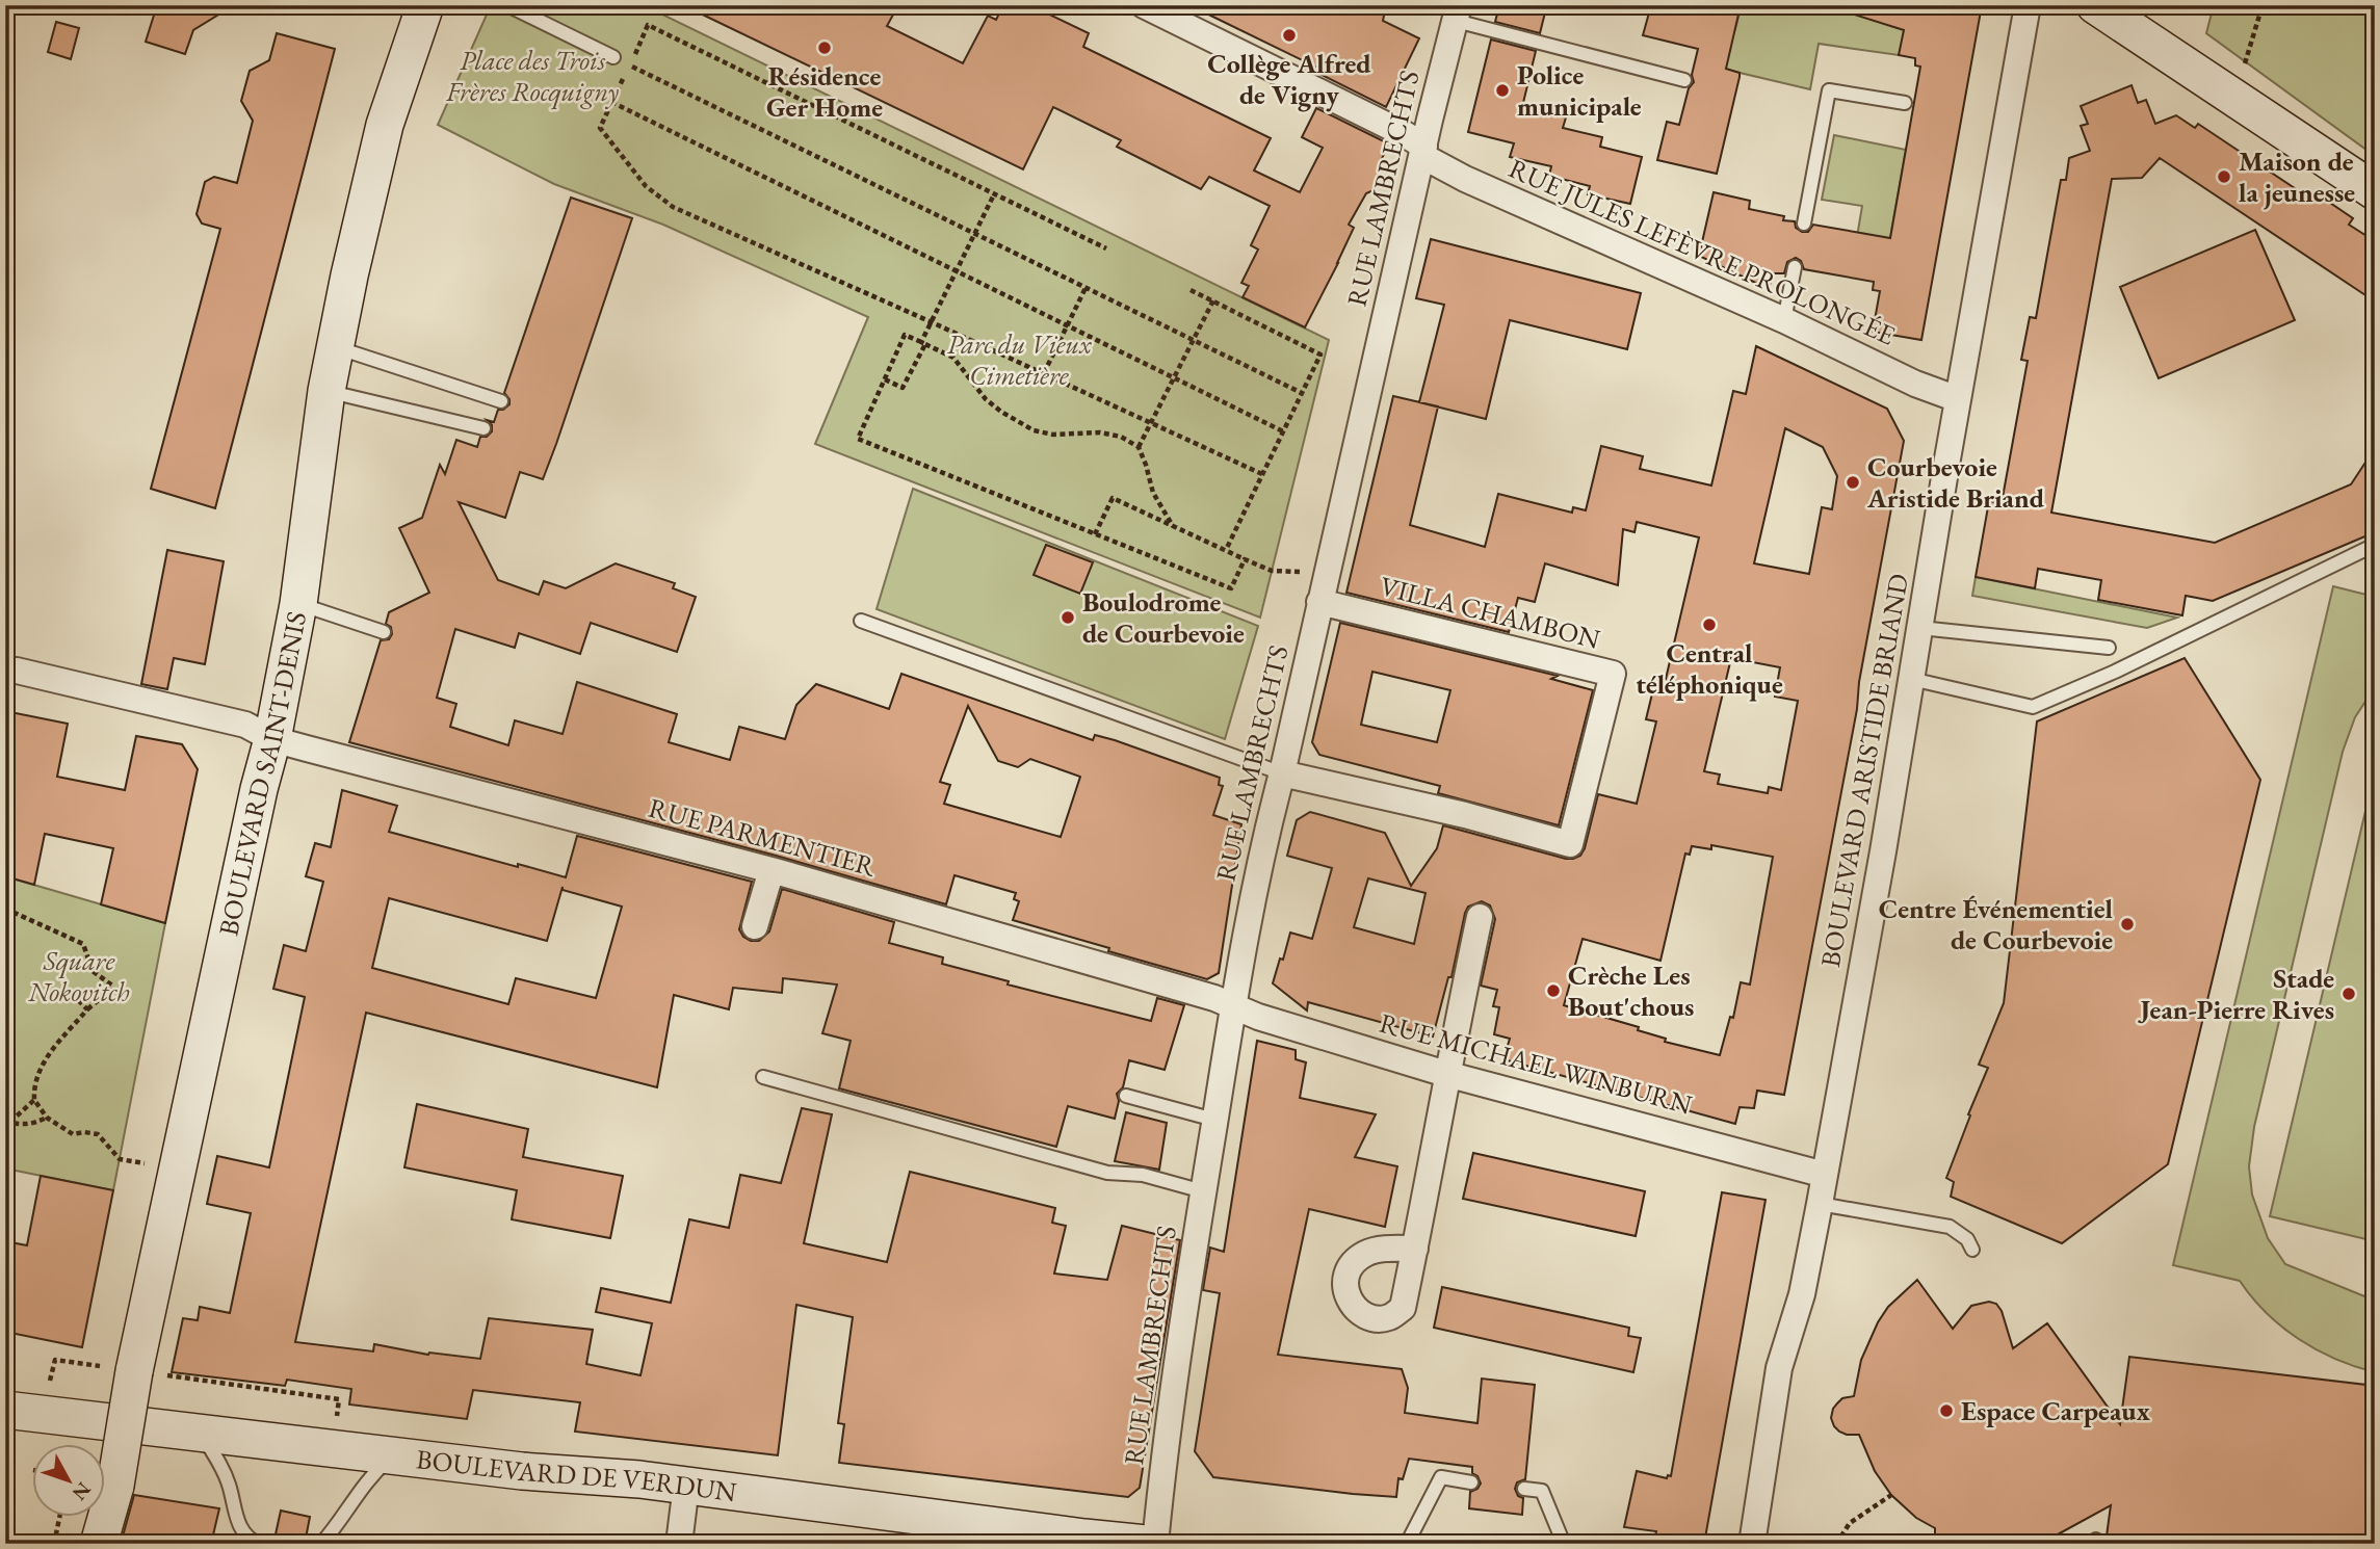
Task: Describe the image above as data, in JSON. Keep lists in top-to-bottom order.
{
  "streets": {
    "main road": ["BOULEVARD SAINT-DENIS", "BOULEVARD DE VERDUN"],
    "street": [
      "RUE LAMBRECHTS",
      "RUE JULES LEFÈVRE PROLONGÉE",
      "VILLA CHAMBON",
      "BOULEVARD ARISTIDE BRIAND",
      "RUE PARMENTIER",
      "RUE MICHAEL WINBURN"
    ]
  },
  "crossings": [
    ["RUE LAMBRECHTS", "RUE JULES LEFÈVRE PROLONGÉE"],
    ["RUE LAMBRECHTS", "VILLA CHAMBON"],
    ["RUE LAMBRECHTS", "RUE PARMENTIER"],
    ["RUE LAMBRECHTS", "RUE MICHAEL WINBURN"],
    ["RUE JULES LEFÈVRE PROLONGÉE", "BOULEVARD ARISTIDE BRIAND"],
    ["BOULEVARD ARISTIDE BRIAND", "RUE MICHAEL WINBURN"],
    ["BOULEVARD SAINT-DENIS", "RUE PARMENTIER"],
    ["RUE PARMENTIER", "RUE MICHAEL WINBURN"]
  ],
  "parks": ["Place des Trois Frères Rocquigny", "Parc du Vieux Cimetière", "Square Nokovitch"],
  "places": [
    "Collège Alfred de Vigny",
    "Résidence Ger Home",
    "Police municipale",
    "Maison de la jeunesse",
    "Courbevoie Aristide Briand",
    "Boulodrome de Courbevoie",
    "Central téléphonique",
    "Centre Événementiel de Courbevoie",
    "Crèche Les Bout'chous",
    "Stade Jean-Pierre Rives",
    "Espace Carpeaux"
  ],
  "north": "bottom right"
}
